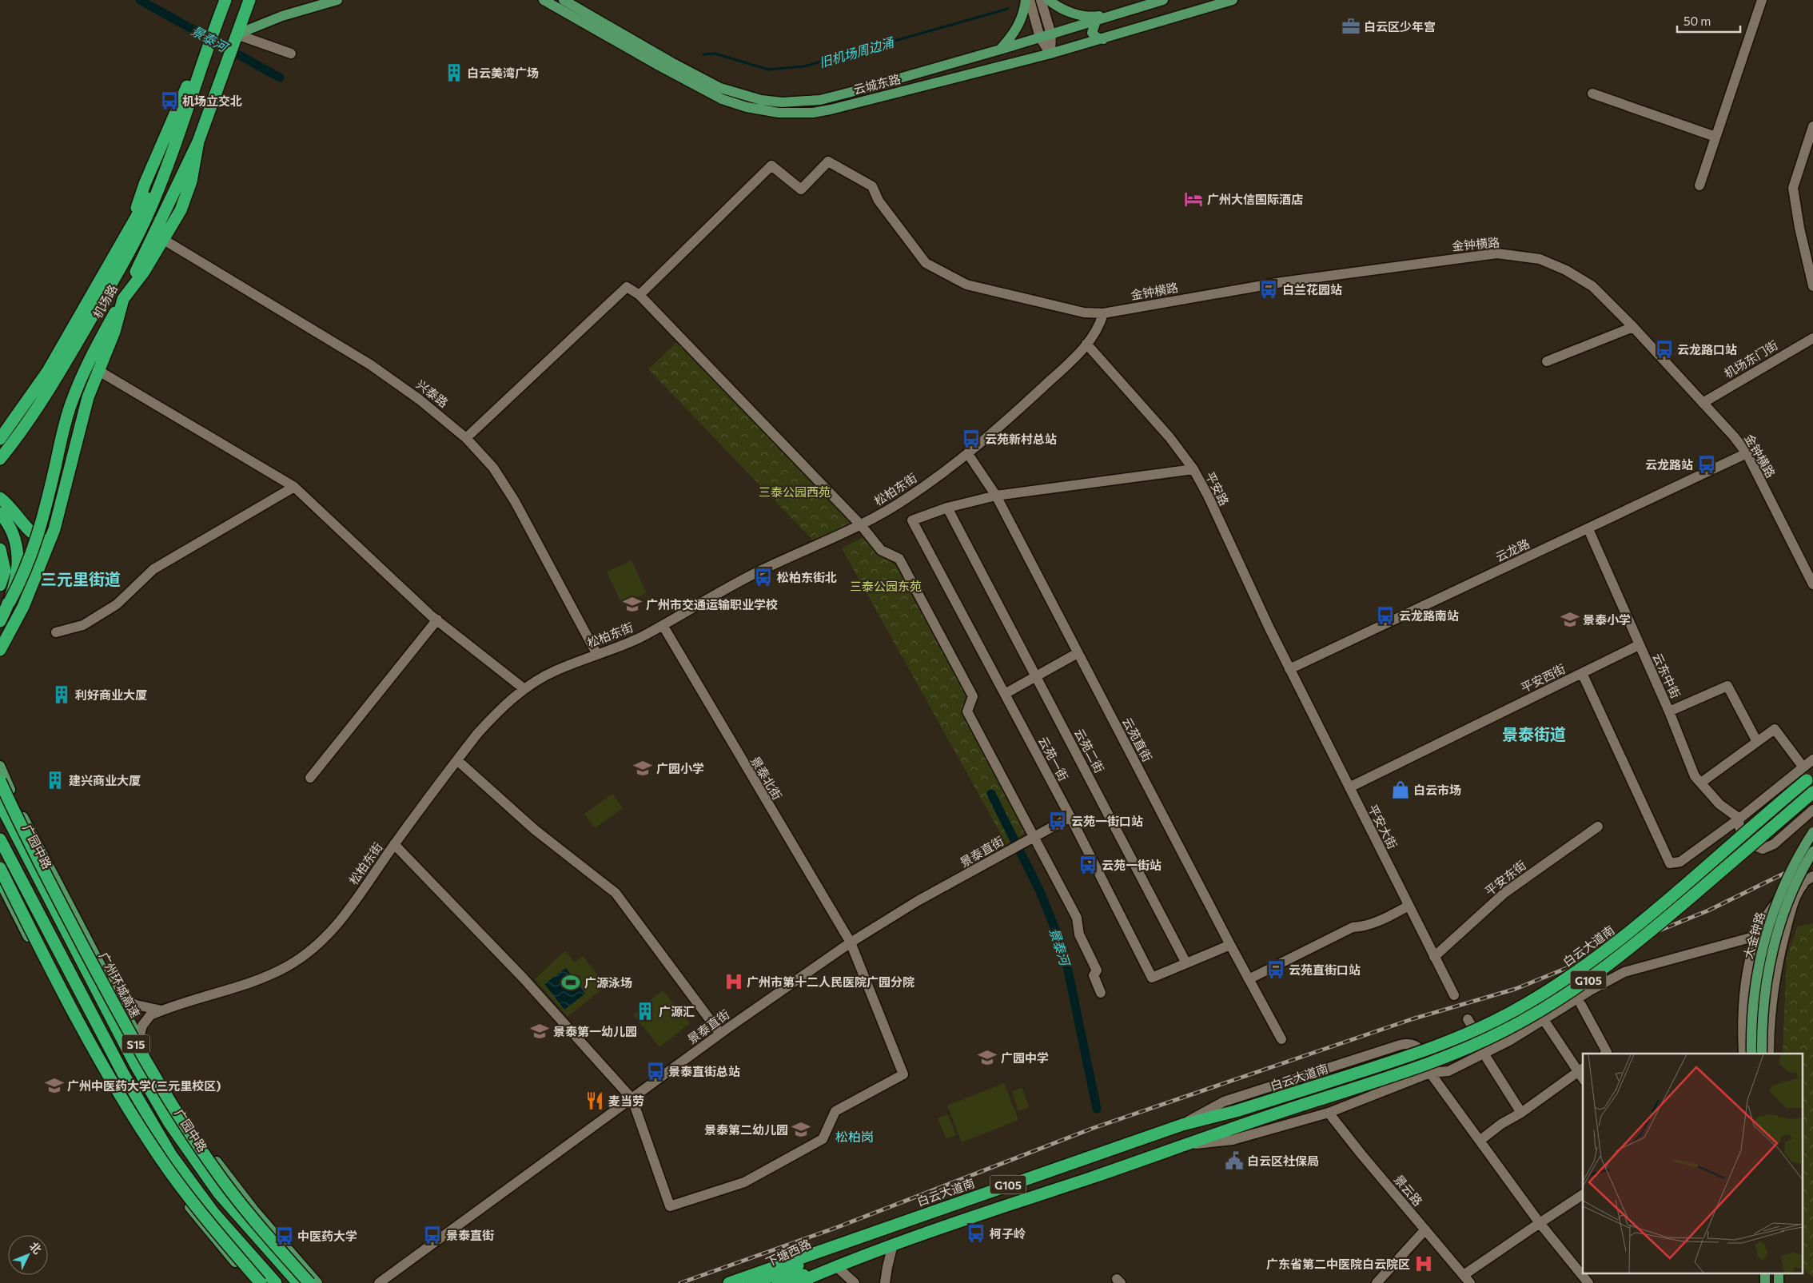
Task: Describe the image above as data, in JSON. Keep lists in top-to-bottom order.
{
  "streets": {
    "highway": [
      "机场路",
      "广园中路",
      "白云大道南",
      "G105",
      "广州环城高速",
      "S15",
      "下塘西路"
    ],
    "main road": ["云城东路", "大金钟路"],
    "street": [
      "金钟横路",
      "机场东门街",
      "兴泰路",
      "平安路",
      "松柏东街",
      "云龙路",
      "云东中街",
      "平安西街",
      "云苑直街",
      "云苑二街",
      "云苑一街",
      "景泰北街",
      "平安大街",
      "景泰直街",
      "平安东街",
      "景云路"
    ]
  },
  "crossings": [
    ["金钟横路", "机场东门街"],
    ["金钟横路", "松柏东街"],
    ["金钟横路", "云龙路"],
    ["兴泰路", "松柏东街"],
    ["平安路", "松柏东街"],
    ["平安路", "云龙路"],
    ["平安路", "平安大街"],
    ["松柏东街", "云苑直街"],
    ["松柏东街", "景泰北街"],
    ["云龙路", "云东中街"],
    ["云龙路", "平安大街"],
    ["云东中街", "平安西街"],
    ["平安西街", "平安大街"],
    ["云苑二街", "云苑一街"],
    ["云苑一街", "景泰直街"],
    ["景泰北街", "景泰直街"],
    ["平安大街", "平安东街"],
    ["白云大道南", "下塘西路"],
    ["G105", "下塘西路"]
  ],
  "districts": ["三元里街道", "景泰街道", "松柏岗"],
  "water": ["景泰河", "旧机场周边涌"],
  "parks": ["三泰公园西苑", "三泰公园东苑"],
  "places": {
    "office": ["白云区少年宫"],
    "building": [
      "白云美湾广场",
      "利好商业大厦",
      "建兴商业大厦",
      "广源汇"
    ],
    "bus stop": [
      "机场立交北",
      "白兰花园站",
      "云龙路口站",
      "云苑新村总站",
      "云龙路站",
      "松柏东街北",
      "云龙路南站",
      "云苑一街口站",
      "云苑一街站",
      "云苑直街口站",
      "景泰直街总站",
      "柯子岭",
      "景泰直街",
      "中医药大学"
    ],
    "hotel": ["广州大信国际酒店"],
    "school or university": [
      "广州市交通运输职业学校",
      "景泰小学",
      "广园小学",
      "景泰第一幼儿园",
      "广园中学",
      "广州中医药大学(三元里校区)",
      "景泰第二幼儿园"
    ],
    "shop": ["白云市场"],
    "hospital": ["广州市第十二人民医院广园分院", "广东省第二中医院白云院区"],
    "sports": ["广源泳场"],
    "restaurant": ["麦当劳"],
    "public building": ["白云区社保局"]
  },
  "scale_bar": "50 m",
  "north": "top right"
}
